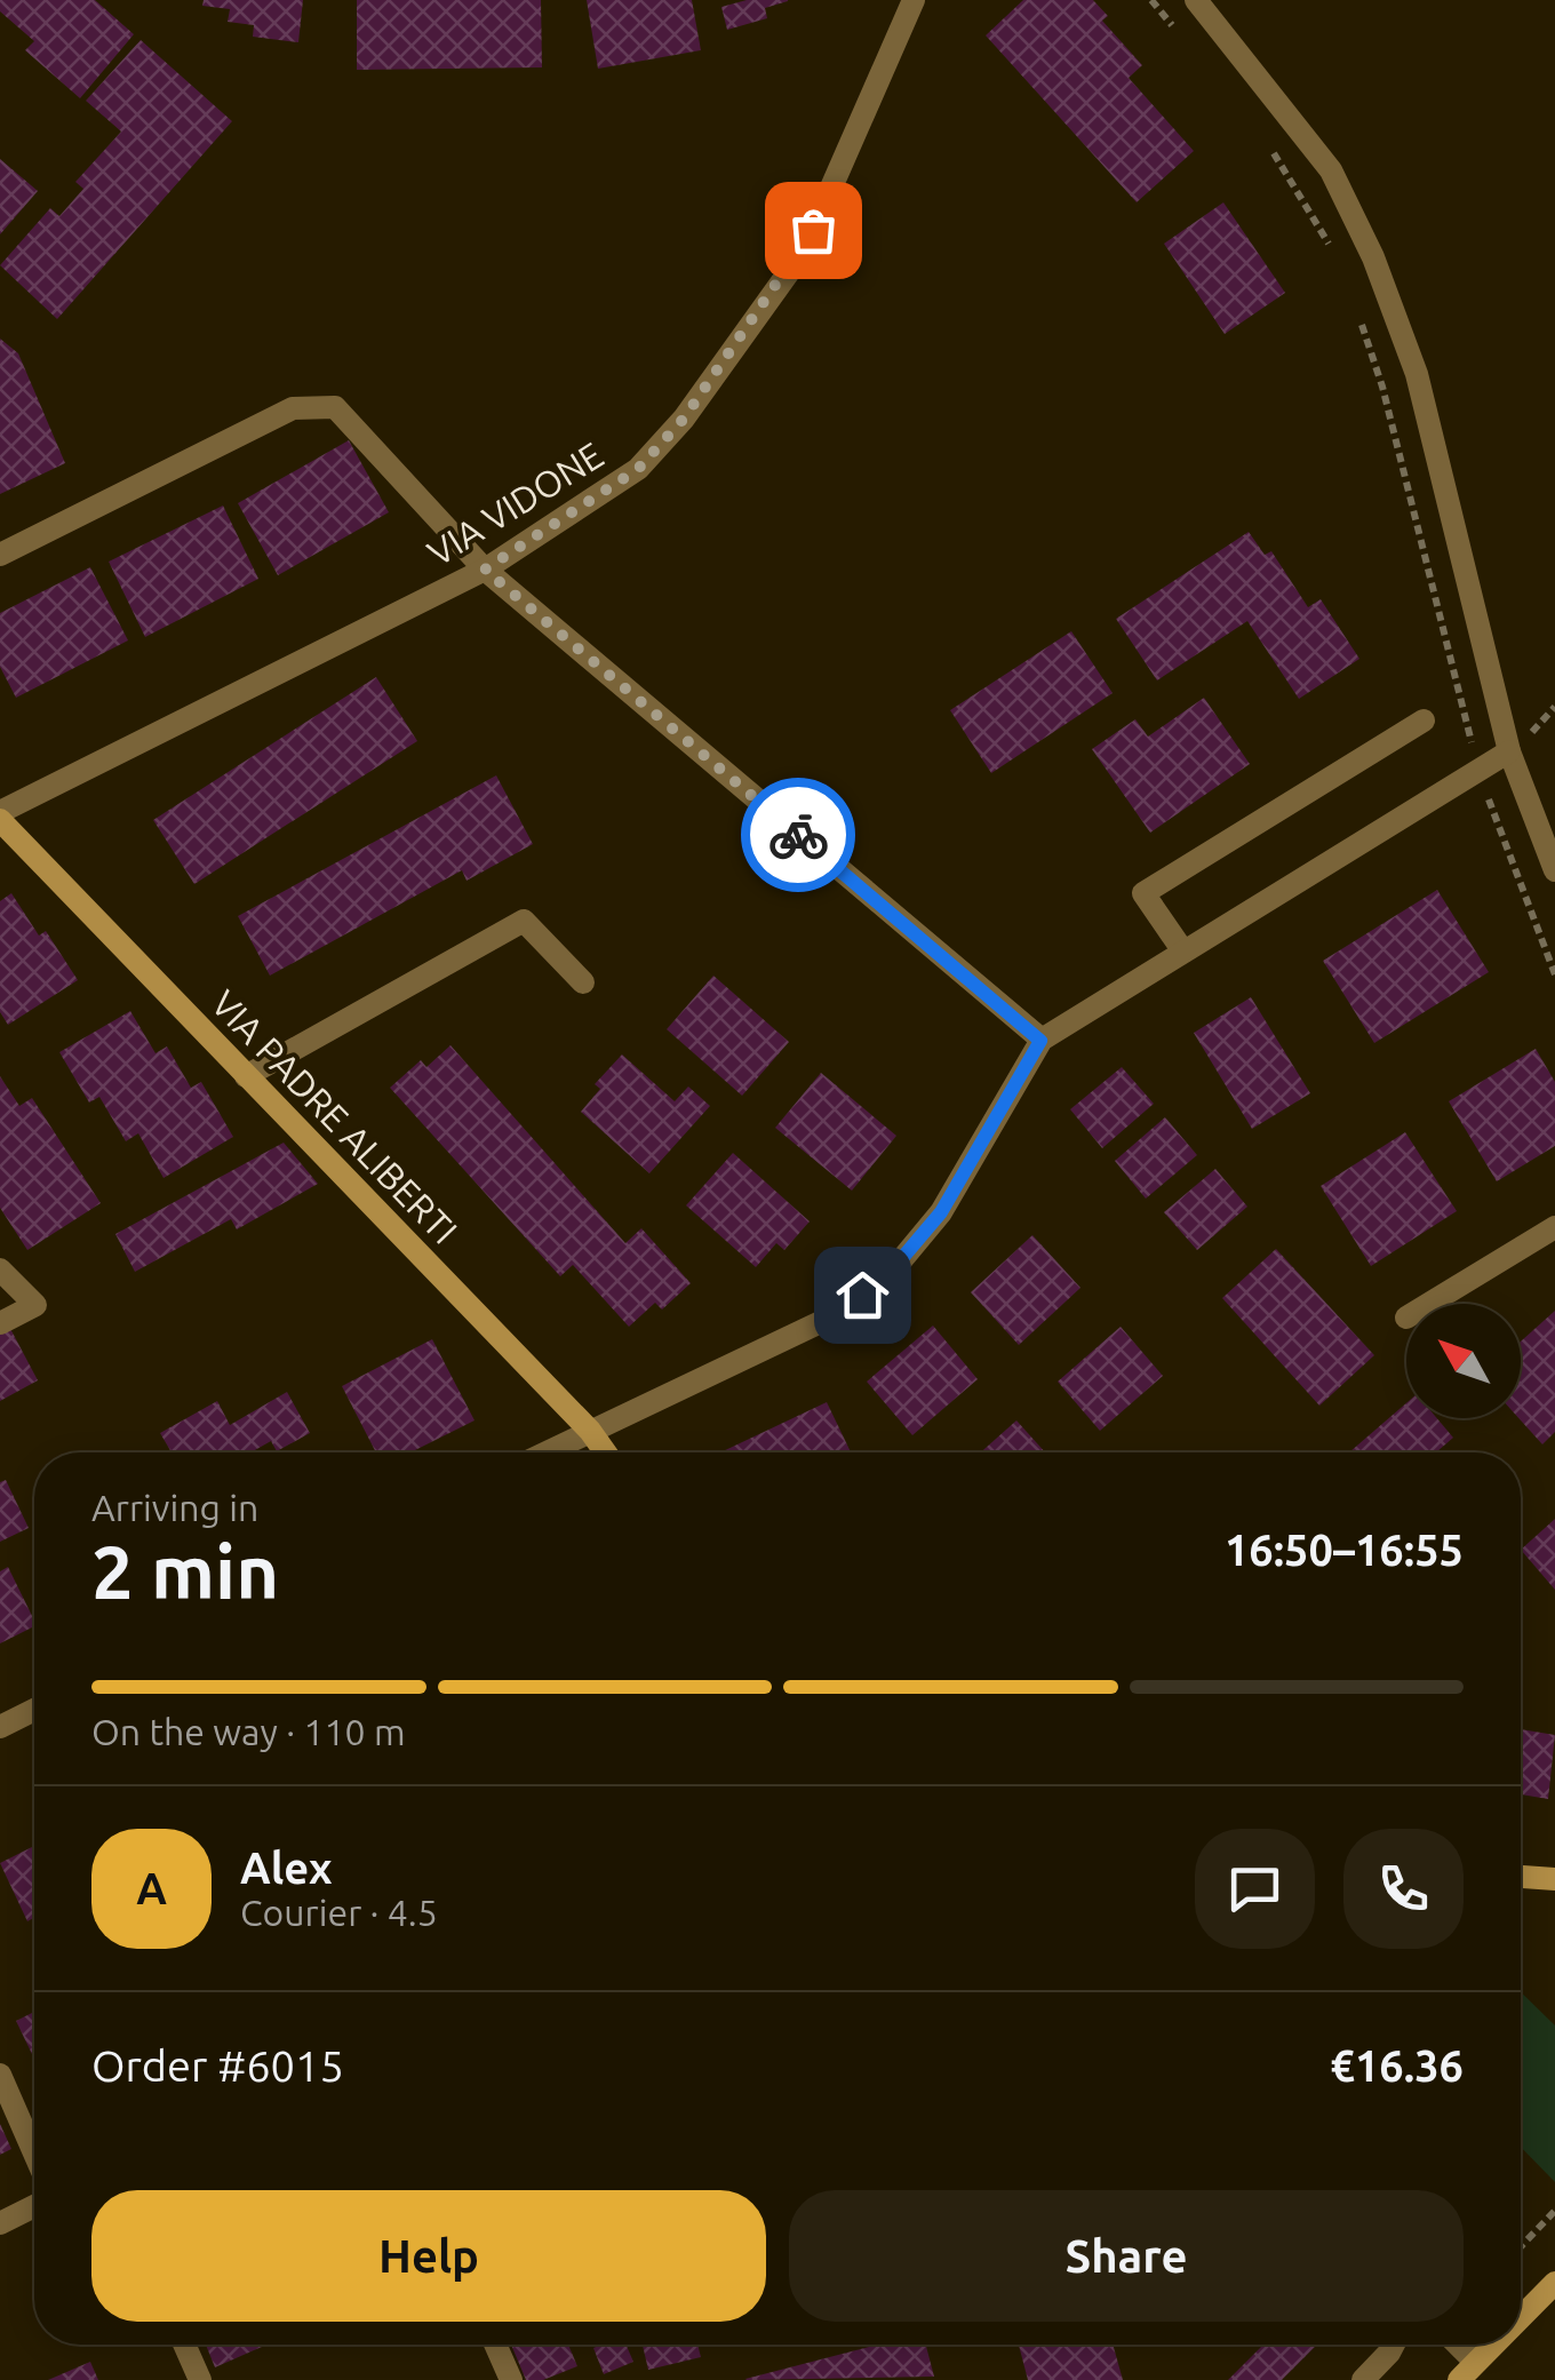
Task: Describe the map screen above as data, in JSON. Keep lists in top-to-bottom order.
{
  "streets": {
    "street": ["VIA VIDONE", "VIA PADRE ALIBERTI"]
  },
  "crossings": [
    ["VIA VIDONE", "VIA PADRE ALIBERTI"]
  ],
  "north": "top left",
  "page": {
    "heading": ["2 min", "Arriving in", "16:50–16:55"],
    "panel": [
      "Alex",
      "Courier · 4.5",
      "Order #6015",
      "€16.36"
    ],
    "bar": "On the way · 110 m",
    "round": "A",
    "buttons": ["Help", "Share"]
  }
}
